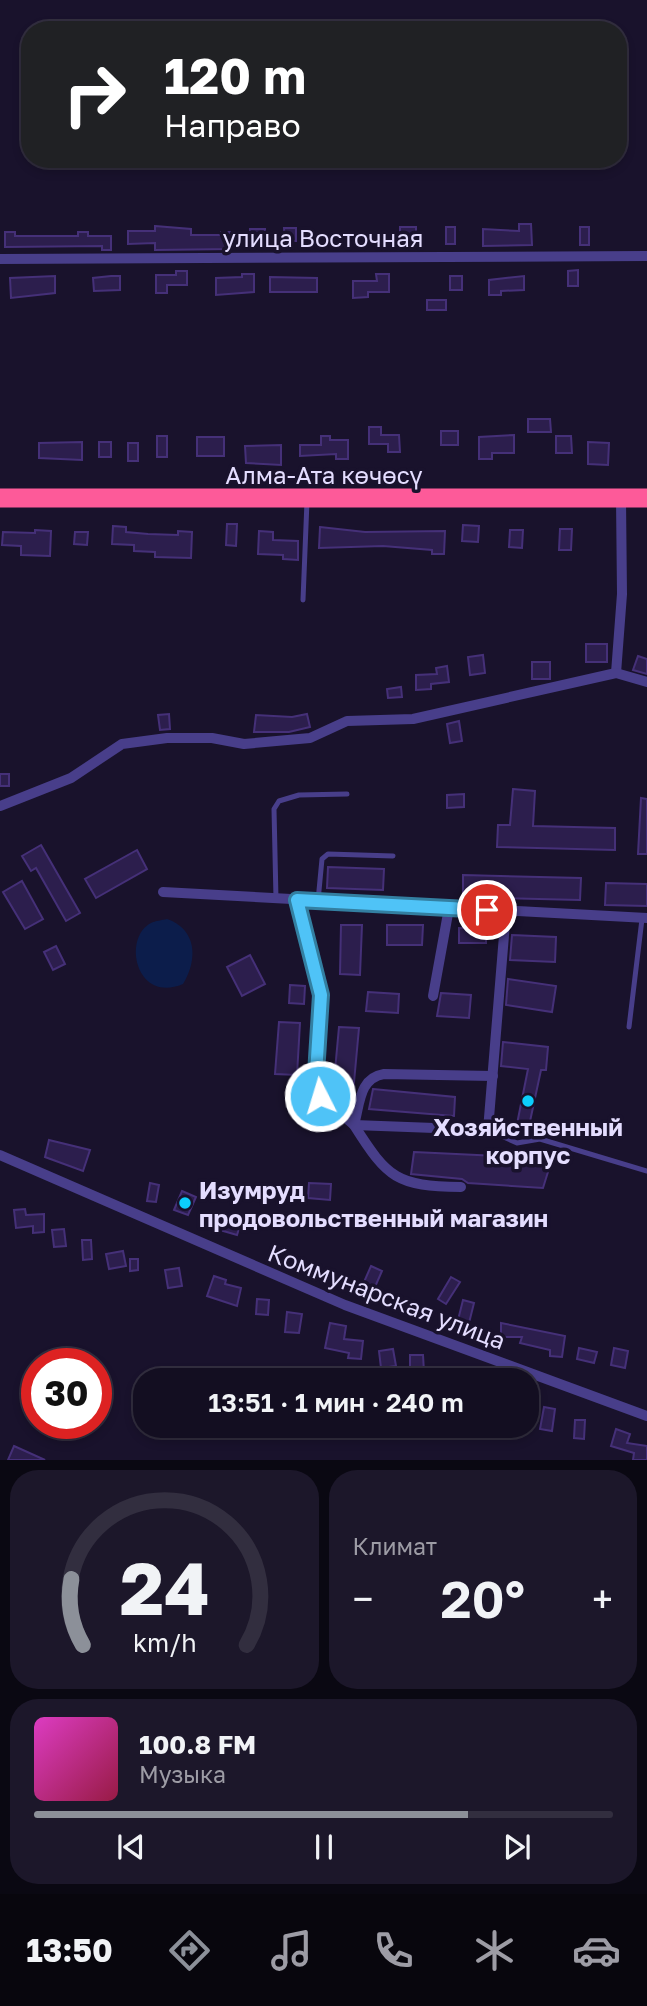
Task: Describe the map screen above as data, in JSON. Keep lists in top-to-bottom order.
{
  "streets": {
    "highway": ["Алма-Ата көчөсү"],
    "street": ["улица Восточная", "Коммунарская улица"]
  },
  "places": ["Хозяйственный корпус", "Изумруд продовольственный магазин"],
  "page": {
    "turn": ["120 m", "Направо"],
    "limit": "30",
    "trip": "13:51 · 1 мин · 240 m",
    "tile": "Климат",
    "heat": ["−", "20°", "+"],
    "song": ["100.8 FM", "Музыка"],
    "tabs": "13:50",
    "gauge": ["24", "km/h"]
  }
}
